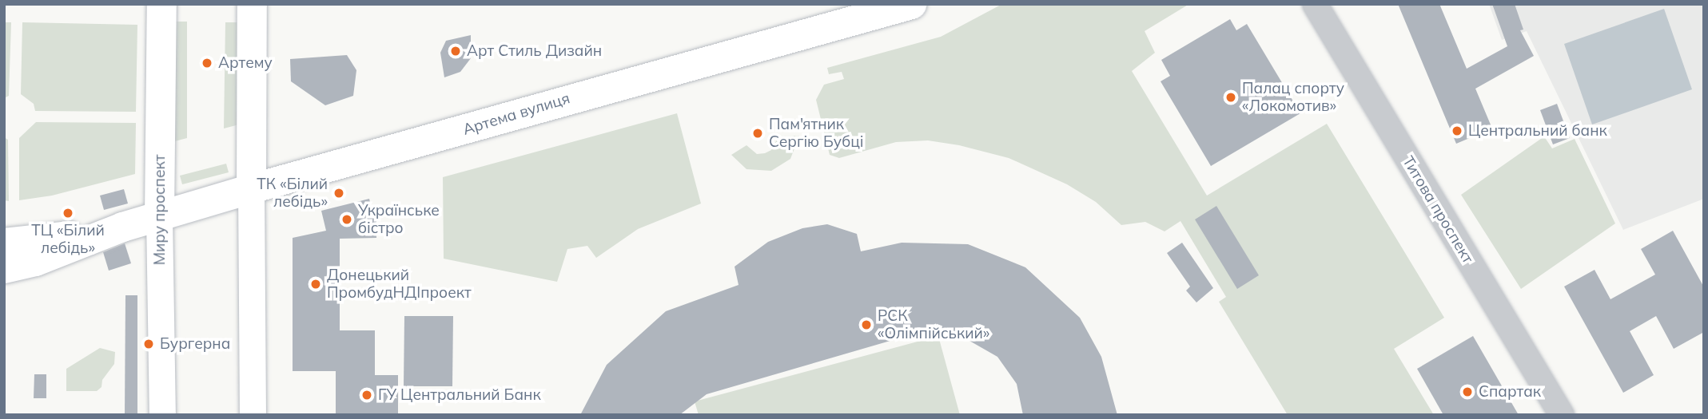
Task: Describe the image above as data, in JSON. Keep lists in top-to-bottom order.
{
  "streets": {
    "main road": ["Артема вулиця", "Миру проспект"],
    "street": ["Титова проспект"]
  },
  "crossings": [
    ["Артема вулиця", "Миру проспект"]
  ],
  "places": [
    "Арт Стиль Дизайн",
    "Артему",
    "Палац спорту «Локомотив»",
    "Центральний банк",
    "Пам'ятник Сергію Бубці",
    "ТК «Білий лебідь»",
    "ТЦ «Білий лебідь»",
    "Українське бістро",
    "Донецький ПромбудНДІпроект",
    "РСК «Олімпійський»",
    "Бургерна",
    "Спартак",
    "ГУ Центральний Банк"
  ]
}
